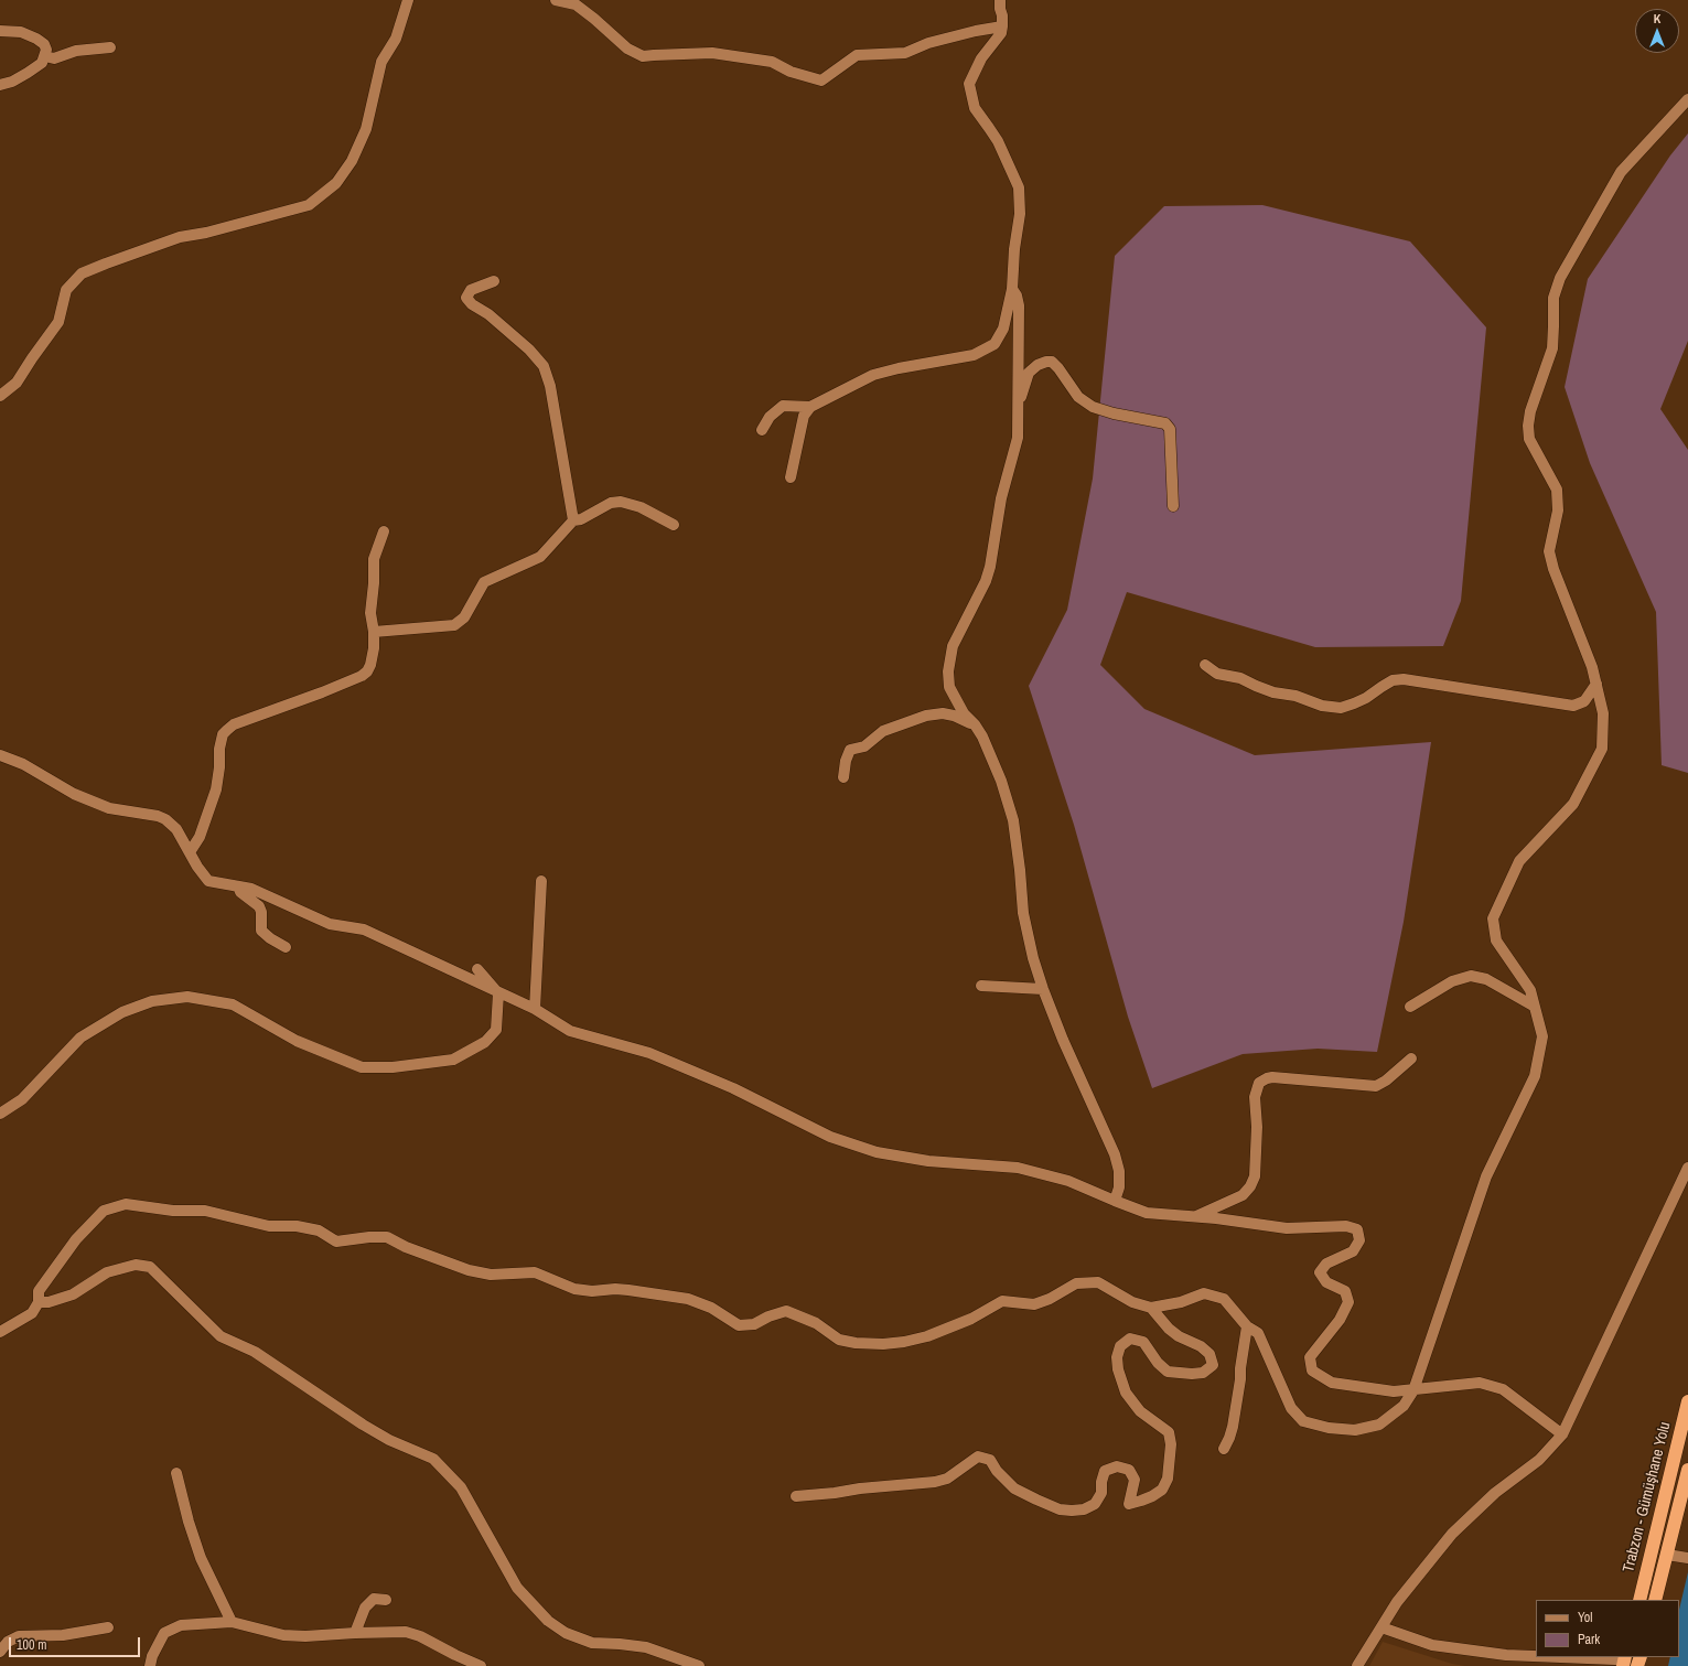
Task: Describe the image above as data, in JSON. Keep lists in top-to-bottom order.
{
  "streets": {
    "highway": ["Trabzon - Gümüşhane Yolu"]
  },
  "legend": ["Yol", "Park"],
  "scale_bar": "100 m",
  "north": "top"
}
